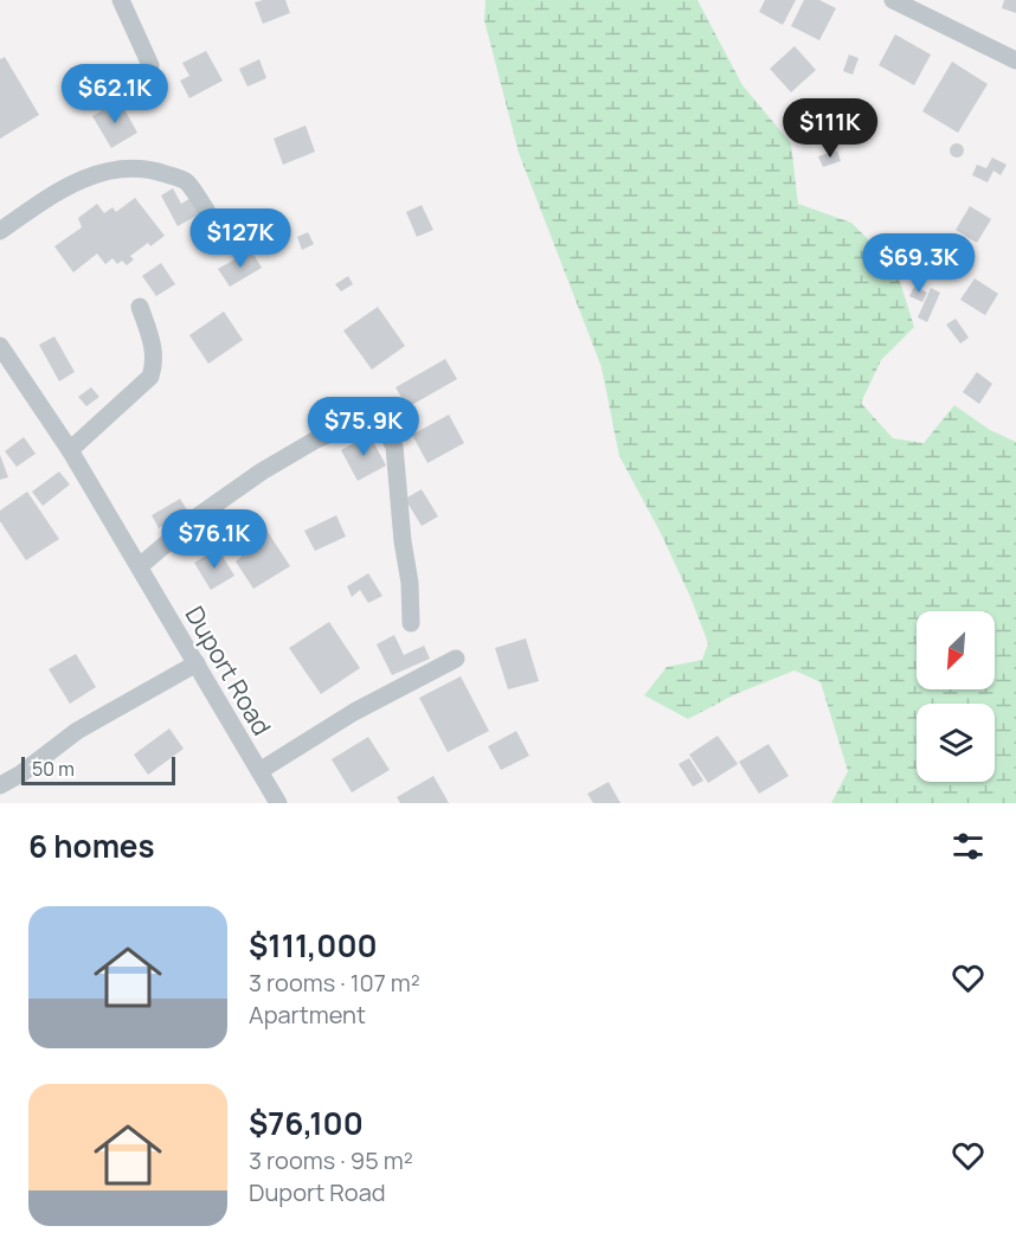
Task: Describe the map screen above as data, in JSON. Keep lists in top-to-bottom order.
{
  "streets": {
    "street": ["Duport Road"]
  },
  "scale_bar": "50 m",
  "north": "bottom left",
  "page": {
    "price": [
      "$62.1K",
      "$111K",
      "$127K",
      "$69.3K",
      "$75.9K",
      "$76.1K"
    ],
    "scale": "50 m",
    "heading": "6 homes",
    "list": [
      {
        "name": "$111,000",
        "note": "3 rooms · 107 m² · Apartment"
      },
      {
        "name": "$76,100",
        "note": "3 rooms · 95 m² · Duport Road"
      }
    ]
  }
}
